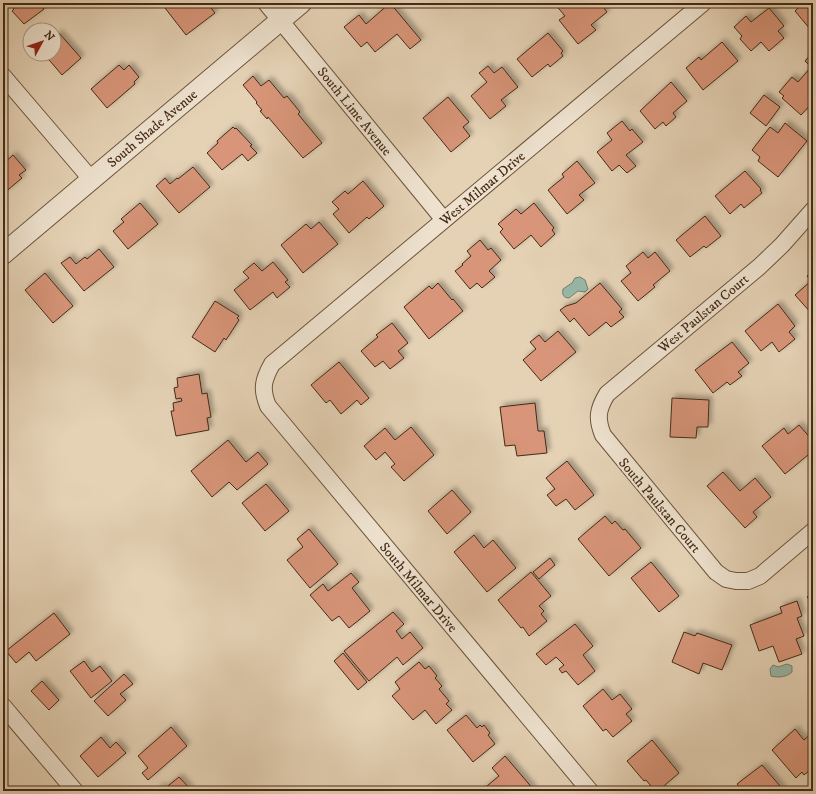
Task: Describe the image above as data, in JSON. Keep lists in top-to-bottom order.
{
  "streets": {
    "street": [
      "South Lime Avenue",
      "South Shade Avenue",
      "West Milmar Drive",
      "West Paulstan Court",
      "South Paulstan Court",
      "South Milmar Drive"
    ]
  },
  "crossings": [
    ["South Lime Avenue", "South Shade Avenue"],
    ["South Lime Avenue", "West Milmar Drive"],
    ["West Milmar Drive", "South Milmar Drive"],
    ["West Paulstan Court", "South Paulstan Court"]
  ],
  "north": "top right"
}
